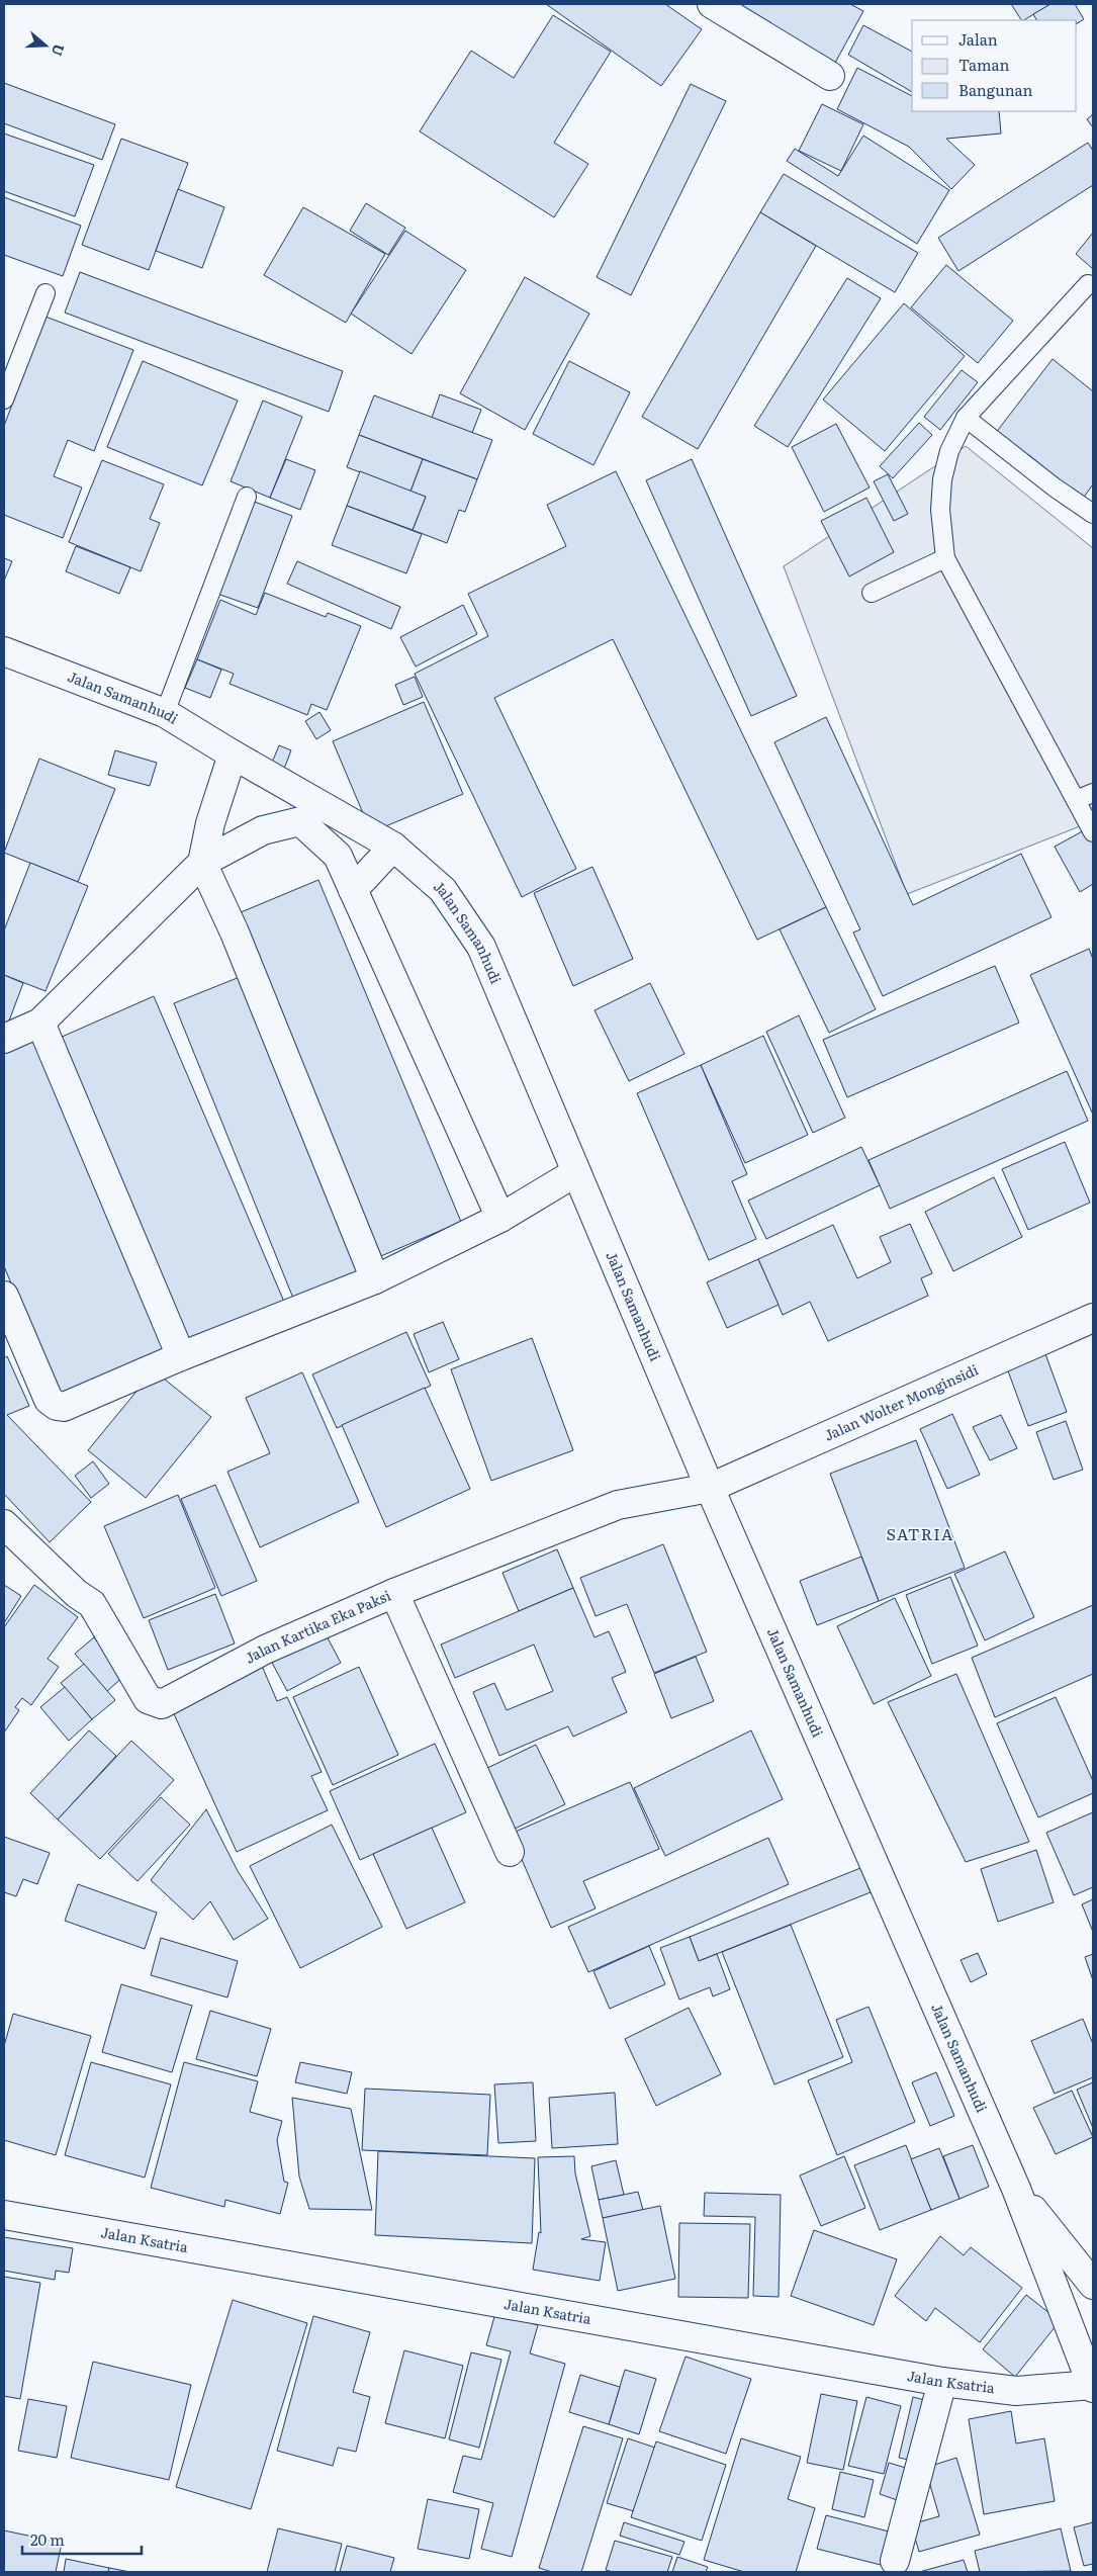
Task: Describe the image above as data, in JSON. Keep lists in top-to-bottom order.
{
  "streets": {
    "street": [
      "Jalan Samanhudi",
      "Jalan Wolter Monginsidi",
      "Jalan Kartika Eka Paksi",
      "Jalan Ksatria"
    ]
  },
  "crossings": [
    ["Jalan Samanhudi", "Jalan Wolter Monginsidi"],
    ["Jalan Samanhudi", "Jalan Kartika Eka Paksi"],
    ["Jalan Samanhudi", "Jalan Ksatria"],
    ["Jalan Wolter Monginsidi", "Jalan Kartika Eka Paksi"]
  ],
  "districts": ["SATRIA"],
  "legend": ["Jalan", "Taman", "Bangunan"],
  "scale_bar": "20 m",
  "north": "right"
}
